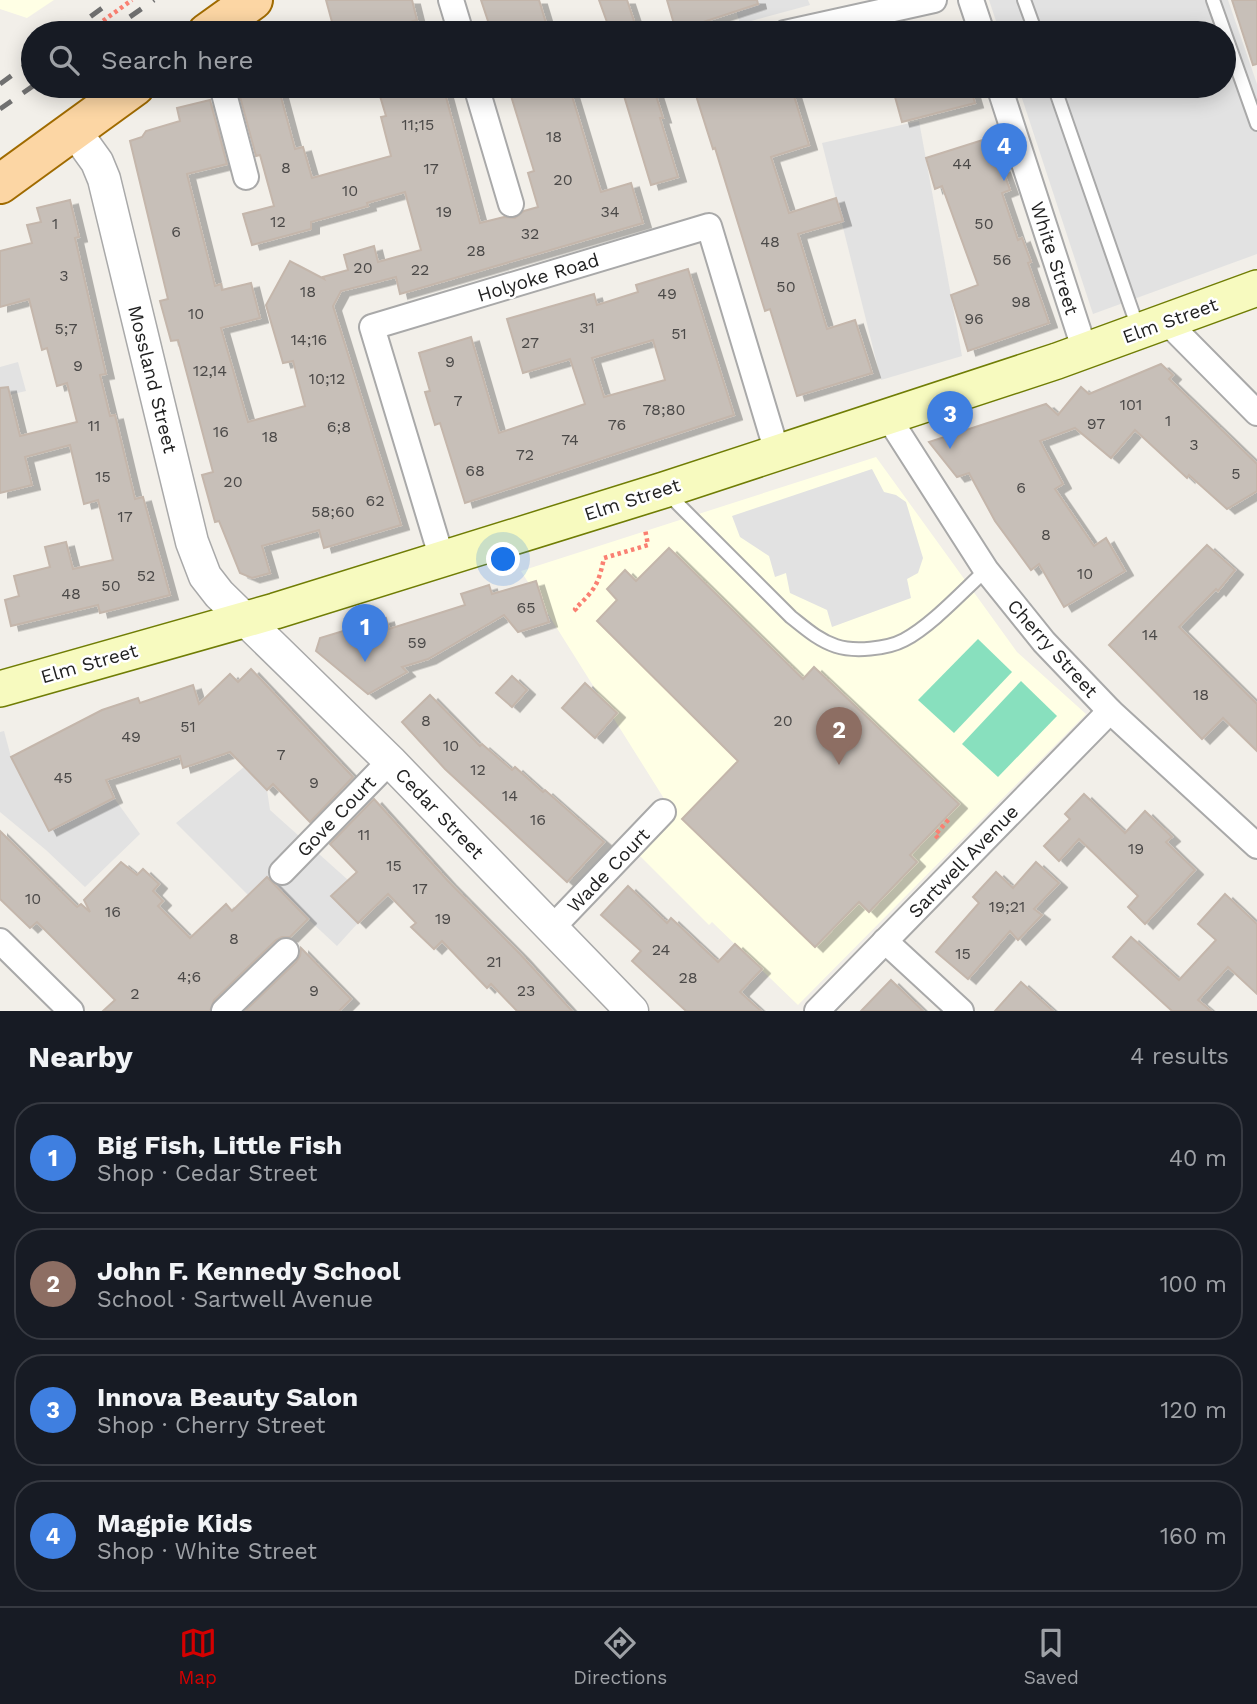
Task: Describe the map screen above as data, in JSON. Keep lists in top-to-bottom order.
{
  "streets": {
    "main road": ["Elm Street"],
    "street": [
      "White Street",
      "Holyoke Road",
      "Mossland Street",
      "Cherry Street",
      "Cedar Street",
      "Gove Court",
      "Sartwell Avenue",
      "Wade Court"
    ]
  },
  "crossings": [
    ["White Street", "Elm Street"],
    ["Holyoke Road", "Elm Street"],
    ["Elm Street", "Mossland Street"],
    ["Elm Street", "Cherry Street"],
    ["Elm Street", "Cedar Street"],
    ["Mossland Street", "Cedar Street"],
    ["Cherry Street", "Sartwell Avenue"],
    ["Cedar Street", "Gove Court"],
    ["Cedar Street", "Wade Court"]
  ],
  "house_numbers": [
    "11;15",
    "18",
    "44",
    "8",
    "17",
    "20",
    "10",
    "19",
    "34",
    "12",
    "1",
    "50",
    "6",
    "32",
    "48",
    "28",
    "56",
    "20",
    "22",
    "3",
    "50",
    "18",
    "49",
    "98",
    "10",
    "96",
    "31",
    "5;7",
    "51",
    "14;16",
    "27",
    "9",
    "9",
    "12,14",
    "10;12",
    "7",
    "101",
    "78;80",
    "1",
    "97",
    "76",
    "11",
    "6;8",
    "16",
    "18",
    "74",
    "3",
    "72",
    "68",
    "5",
    "15",
    "20",
    "6",
    "62",
    "58;60",
    "17",
    "8",
    "10",
    "52",
    "50",
    "48",
    "65",
    "14",
    "59",
    "18",
    "8",
    "20",
    "51",
    "49",
    "10",
    "7",
    "12",
    "45",
    "9",
    "14",
    "16",
    "11",
    "19",
    "15",
    "17",
    "10",
    "19;21",
    "16",
    "19",
    "8",
    "24",
    "15",
    "21",
    "4;6",
    "28",
    "9",
    "23",
    "2"
  ],
  "page": {
    "search": "Search here",
    "pins": [
      "4",
      "3",
      "1",
      "2"
    ],
    "heading": ["Nearby", "4 results"],
    "list": [
      {
        "mark": "1",
        "name": "Big Fish, Little Fish",
        "note": "Shop · Cedar Street",
        "value": "40 m"
      },
      {
        "mark": "2",
        "name": "John F. Kennedy School",
        "note": "School · Sartwell Avenue",
        "value": "100 m"
      },
      {
        "mark": "3",
        "name": "Innova Beauty Salon",
        "note": "Shop · Cherry Street",
        "value": "120 m"
      },
      {
        "mark": "4",
        "name": "Magpie Kids",
        "note": "Shop · White Street",
        "value": "160 m"
      }
    ],
    "nav": ["Map", "Directions", "Saved"]
  }
}
